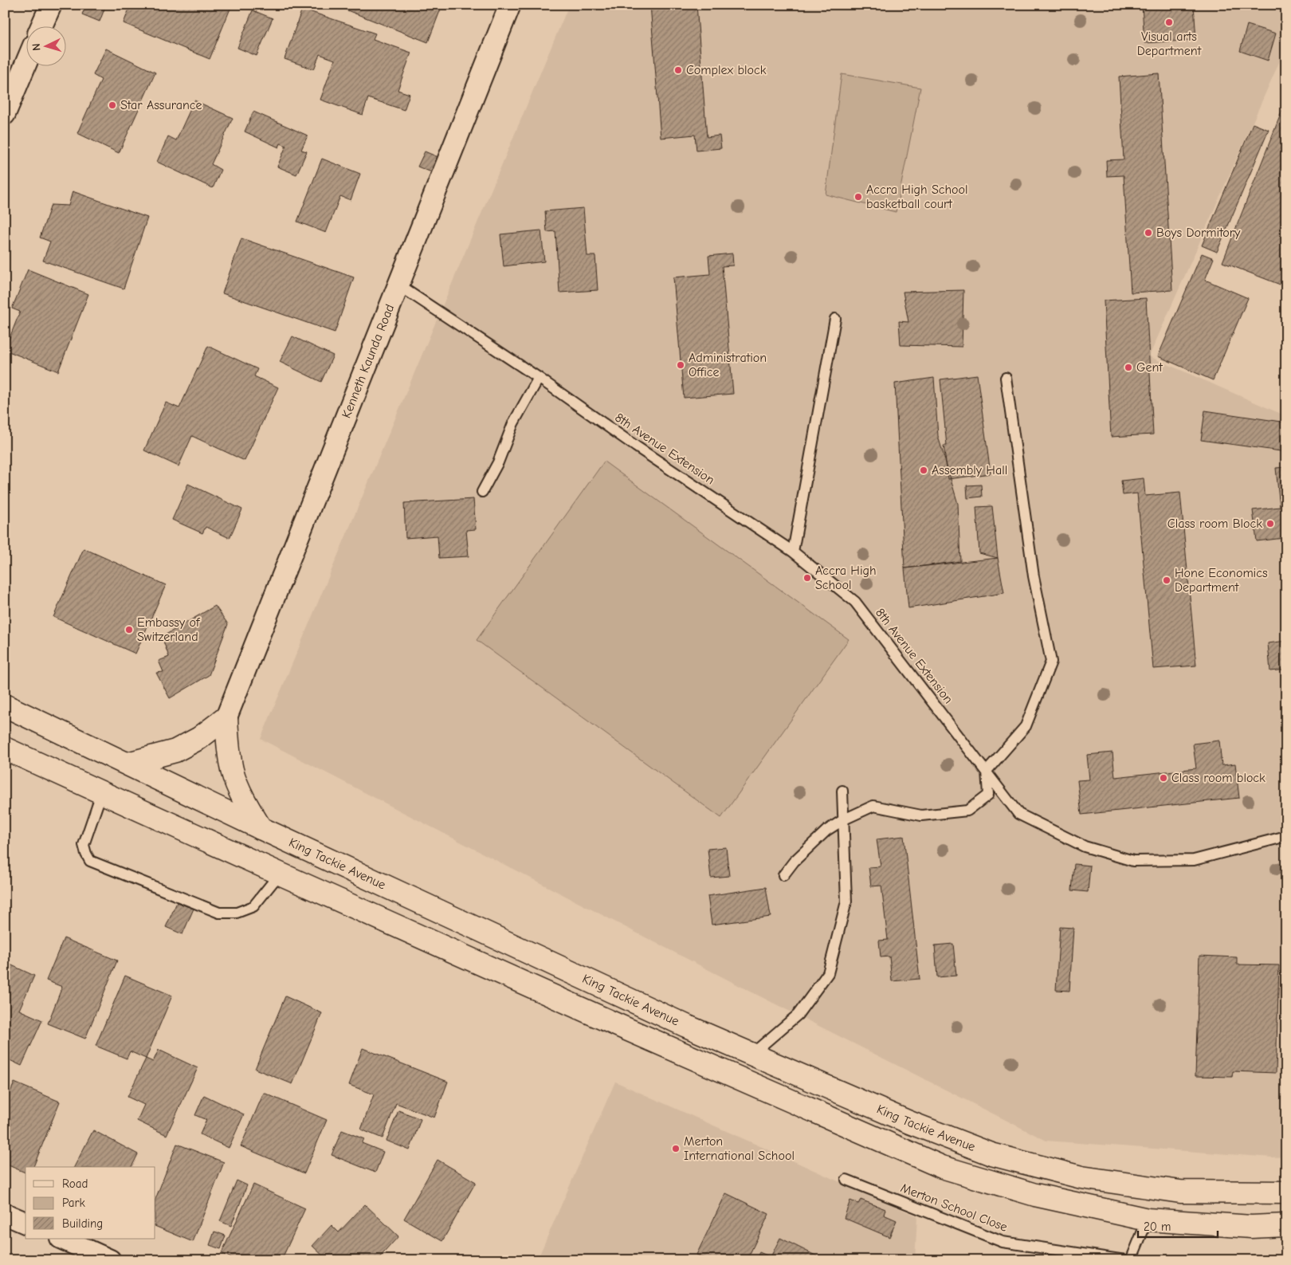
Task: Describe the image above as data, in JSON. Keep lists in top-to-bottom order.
{
  "streets": {
    "main road": ["King Tackie Avenue"],
    "street": ["Kenneth Kaunda Road"],
    "lane": ["8th Avenue Extension", "Merton School Close"]
  },
  "crossings": [
    ["Kenneth Kaunda Road", "8th Avenue Extension"]
  ],
  "places": [
    "Visual arts Department",
    "Complex block",
    "Star Assurance",
    "Accra High School basketball court",
    "Boys Dormitory",
    "Administration Office",
    "Gent",
    "Assembly Hall",
    "Class room Block",
    "Accra High School",
    "Hone Economics Department",
    "Embassy of Switzerland",
    "Class room block",
    "Merton International School"
  ],
  "legend": ["Road", "Park", "Building"],
  "scale_bar": "20 m",
  "north": "left"
}
